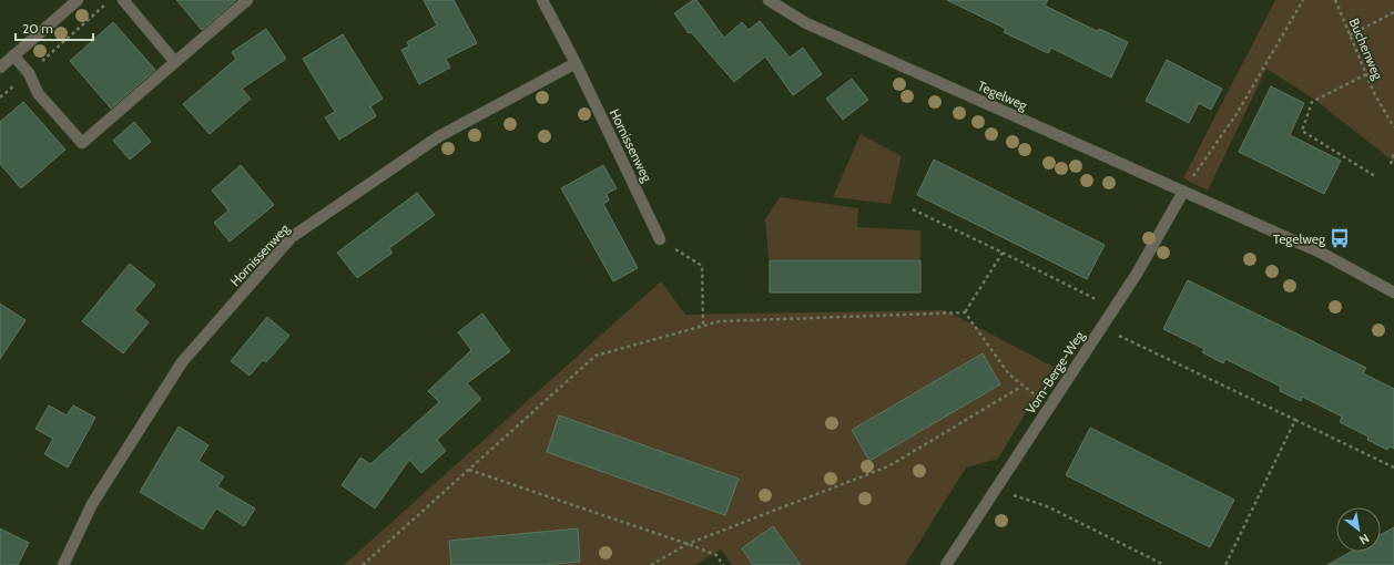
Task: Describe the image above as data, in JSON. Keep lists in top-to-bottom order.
{
  "streets": {
    "street": ["Tegelweg", "Hornissenweg", "Vom-Berge-Weg"],
    "path": ["Buchenweg"]
  },
  "crossings": [
    ["Tegelweg", "Vom-Berge-Weg"]
  ],
  "places": {
    "bus stop": ["Tegelweg"]
  },
  "scale_bar": "20 m",
  "north": "bottom right"
}
